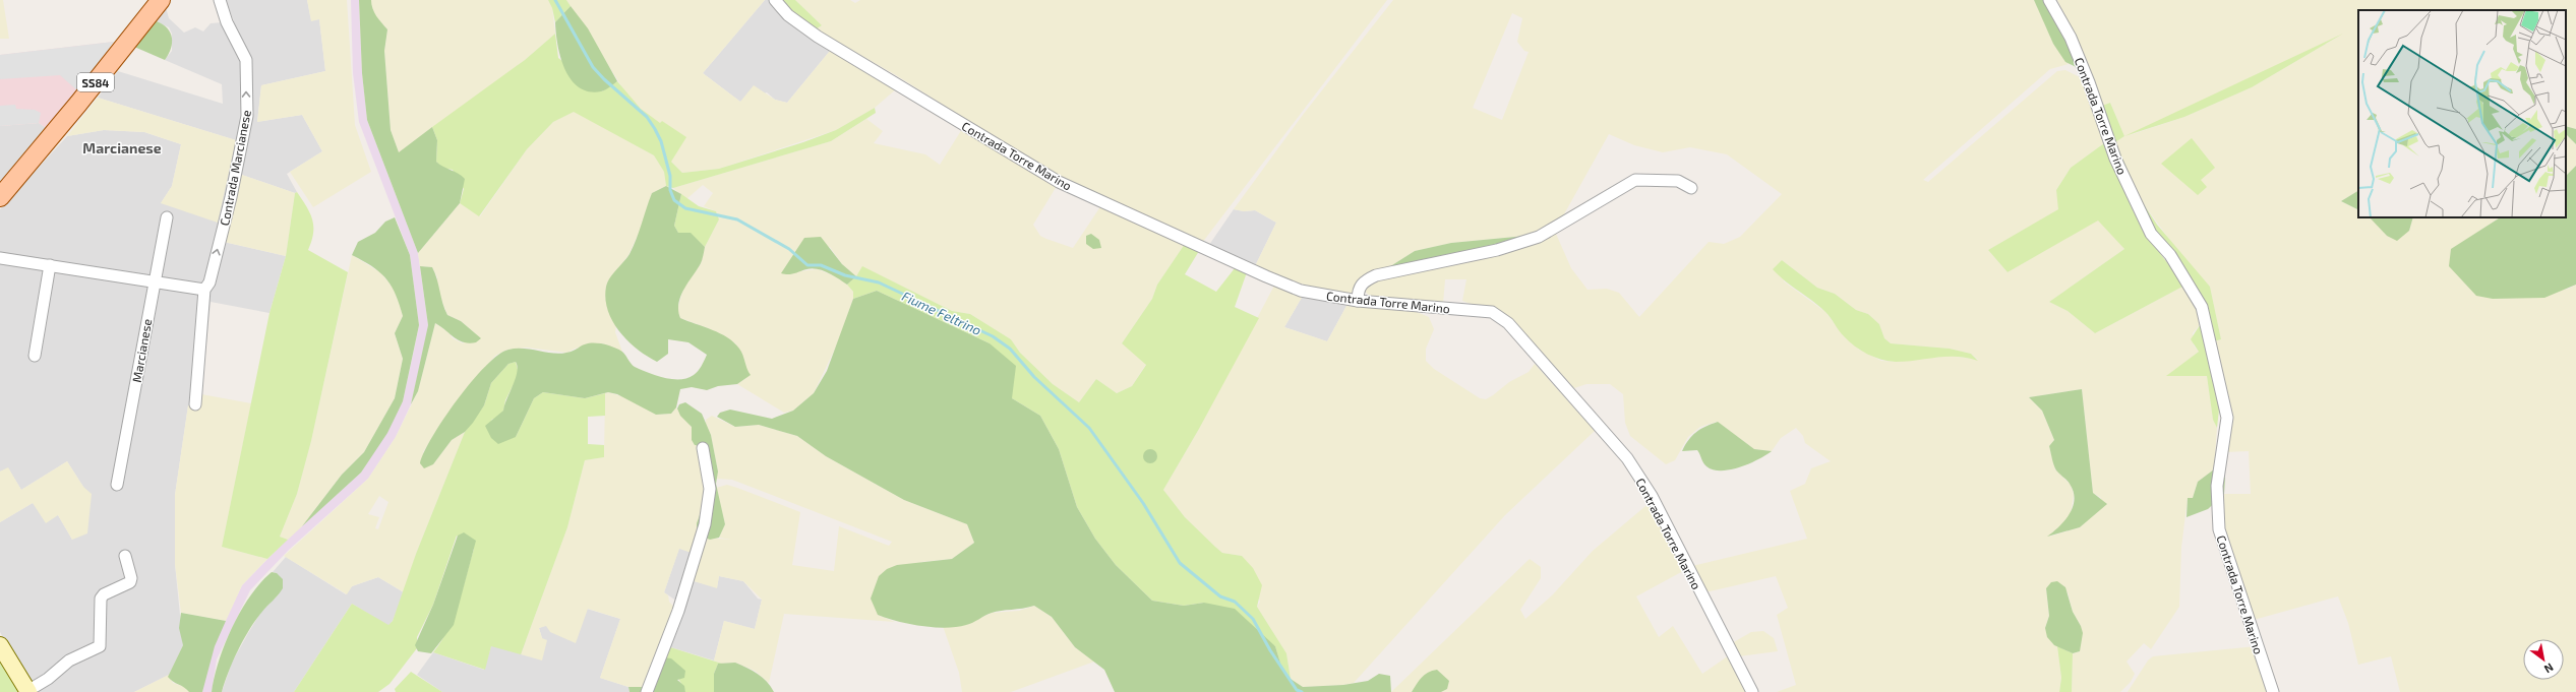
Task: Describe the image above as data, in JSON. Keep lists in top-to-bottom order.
{
  "streets": {
    "main road": ["SS84"],
    "street": ["Contrada Torre Marino", "Contrada Marcianese", "Marcianese"]
  },
  "one_way": ["Contrada Marcianese"],
  "districts": ["Marcianese"],
  "water": ["Fiume Feltrino"],
  "north": "bottom right"
}
